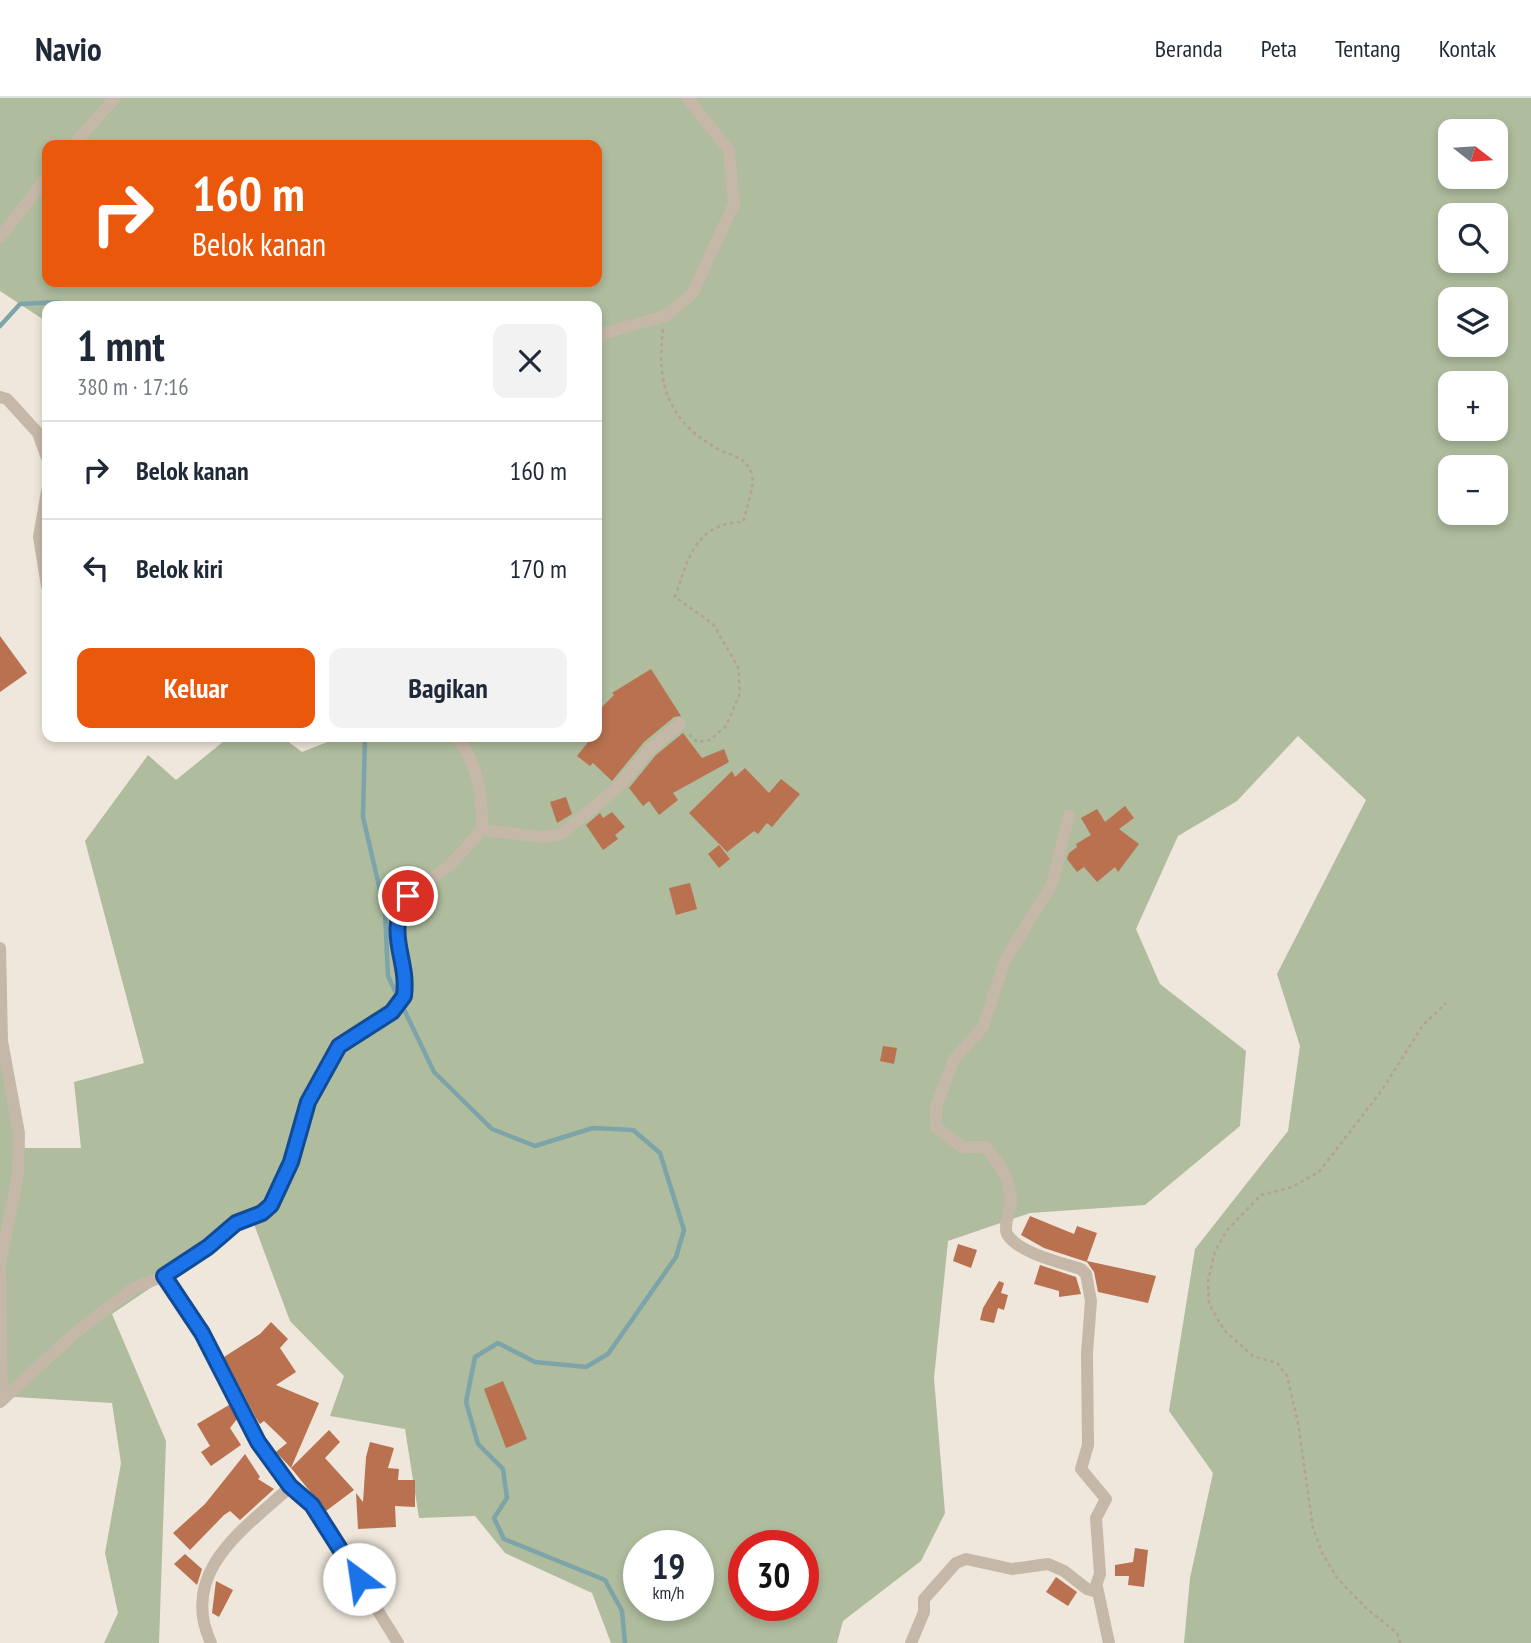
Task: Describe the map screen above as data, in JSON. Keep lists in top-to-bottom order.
{
  "north": "right",
  "page": {
    "header": "Navio",
    "nav": [
      "Beranda",
      "Peta",
      "Tentang",
      "Kontak"
    ],
    "map_buttons": ["+", "−"],
    "turn": ["160 m", "Belok kanan"],
    "heading": ["1 mnt", "380 m · 17:16"],
    "list": [
      {
        "name": "Belok kanan",
        "value": "160 m"
      },
      {
        "name": "Belok kiri",
        "value": "170 m"
      }
    ],
    "buttons": ["Keluar", "Bagikan"],
    "speed": "19 km/h",
    "limit": "30"
  }
}
